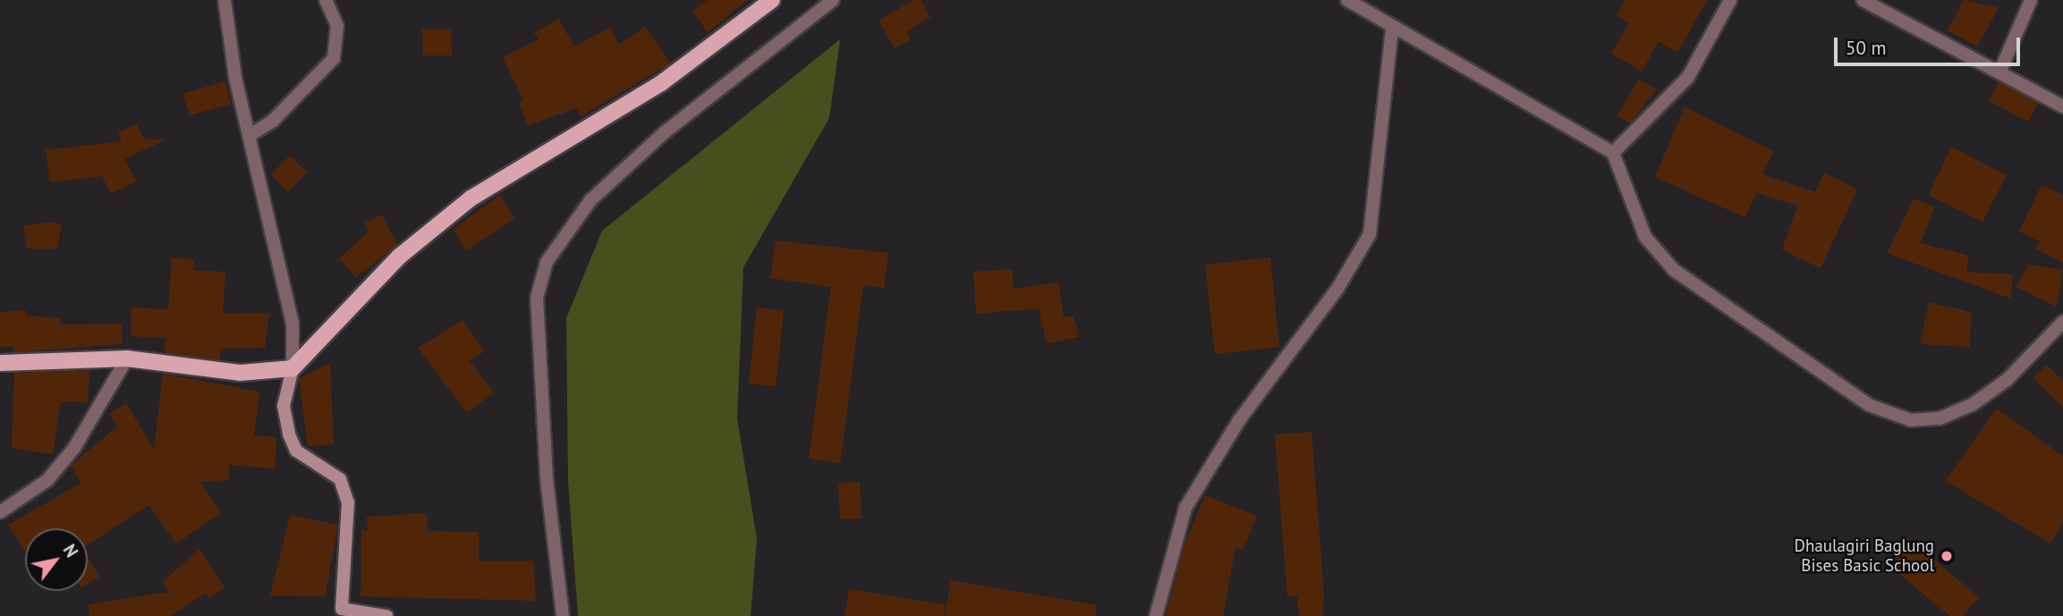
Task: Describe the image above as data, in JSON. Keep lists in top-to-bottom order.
{
  "places": ["Dhaulagiri Baglung Bises Basic School"],
  "scale_bar": "50 m",
  "north": "top right"
}
